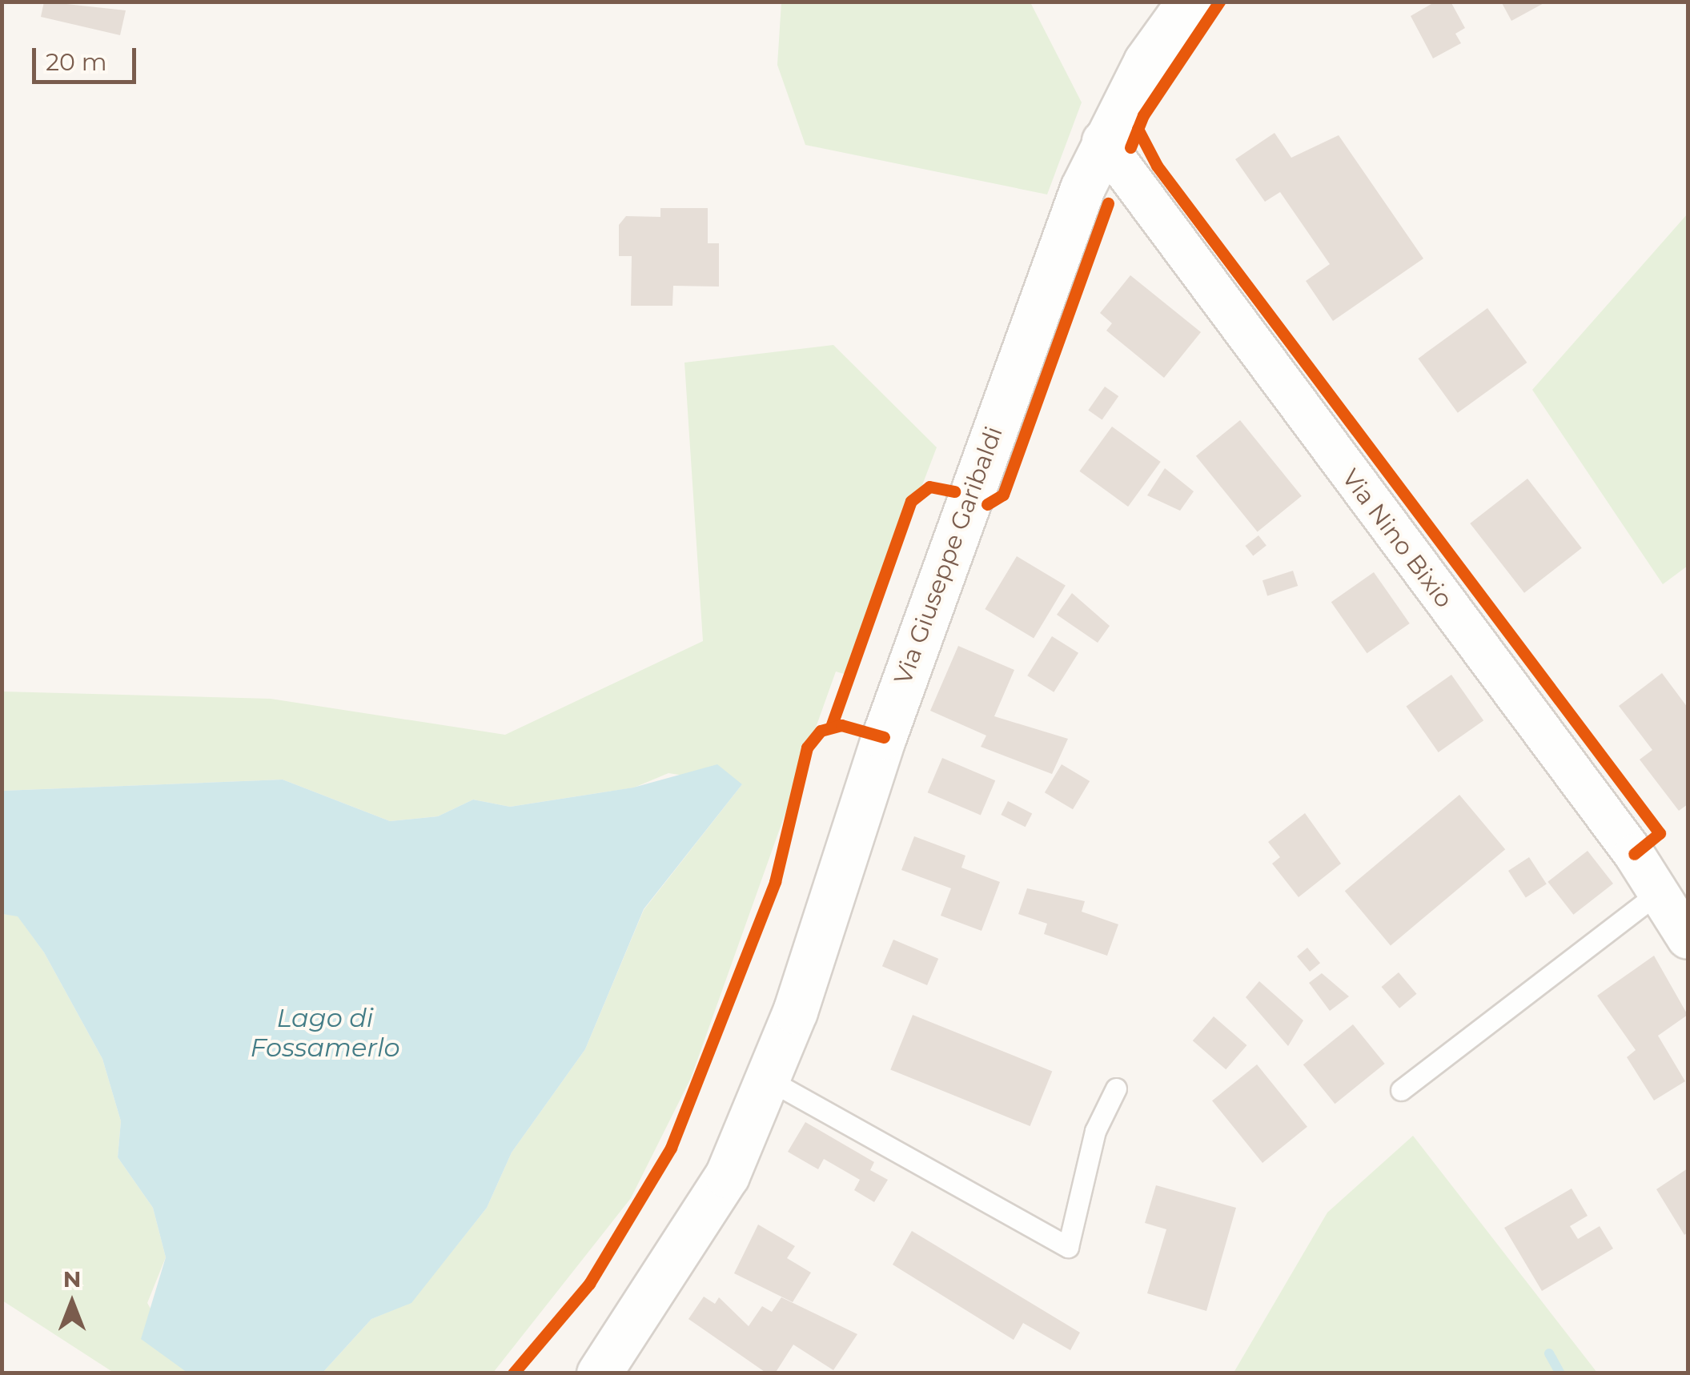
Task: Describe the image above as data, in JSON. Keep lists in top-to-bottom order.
{
  "streets": {
    "street": ["Via Nino Bixio", "Via Giuseppe Garibaldi"]
  },
  "crossings": [
    ["Via Nino Bixio", "Via Giuseppe Garibaldi"]
  ],
  "water": ["Lago di Fossamerlo"],
  "scale_bar": "20 m",
  "north": "top"
}
